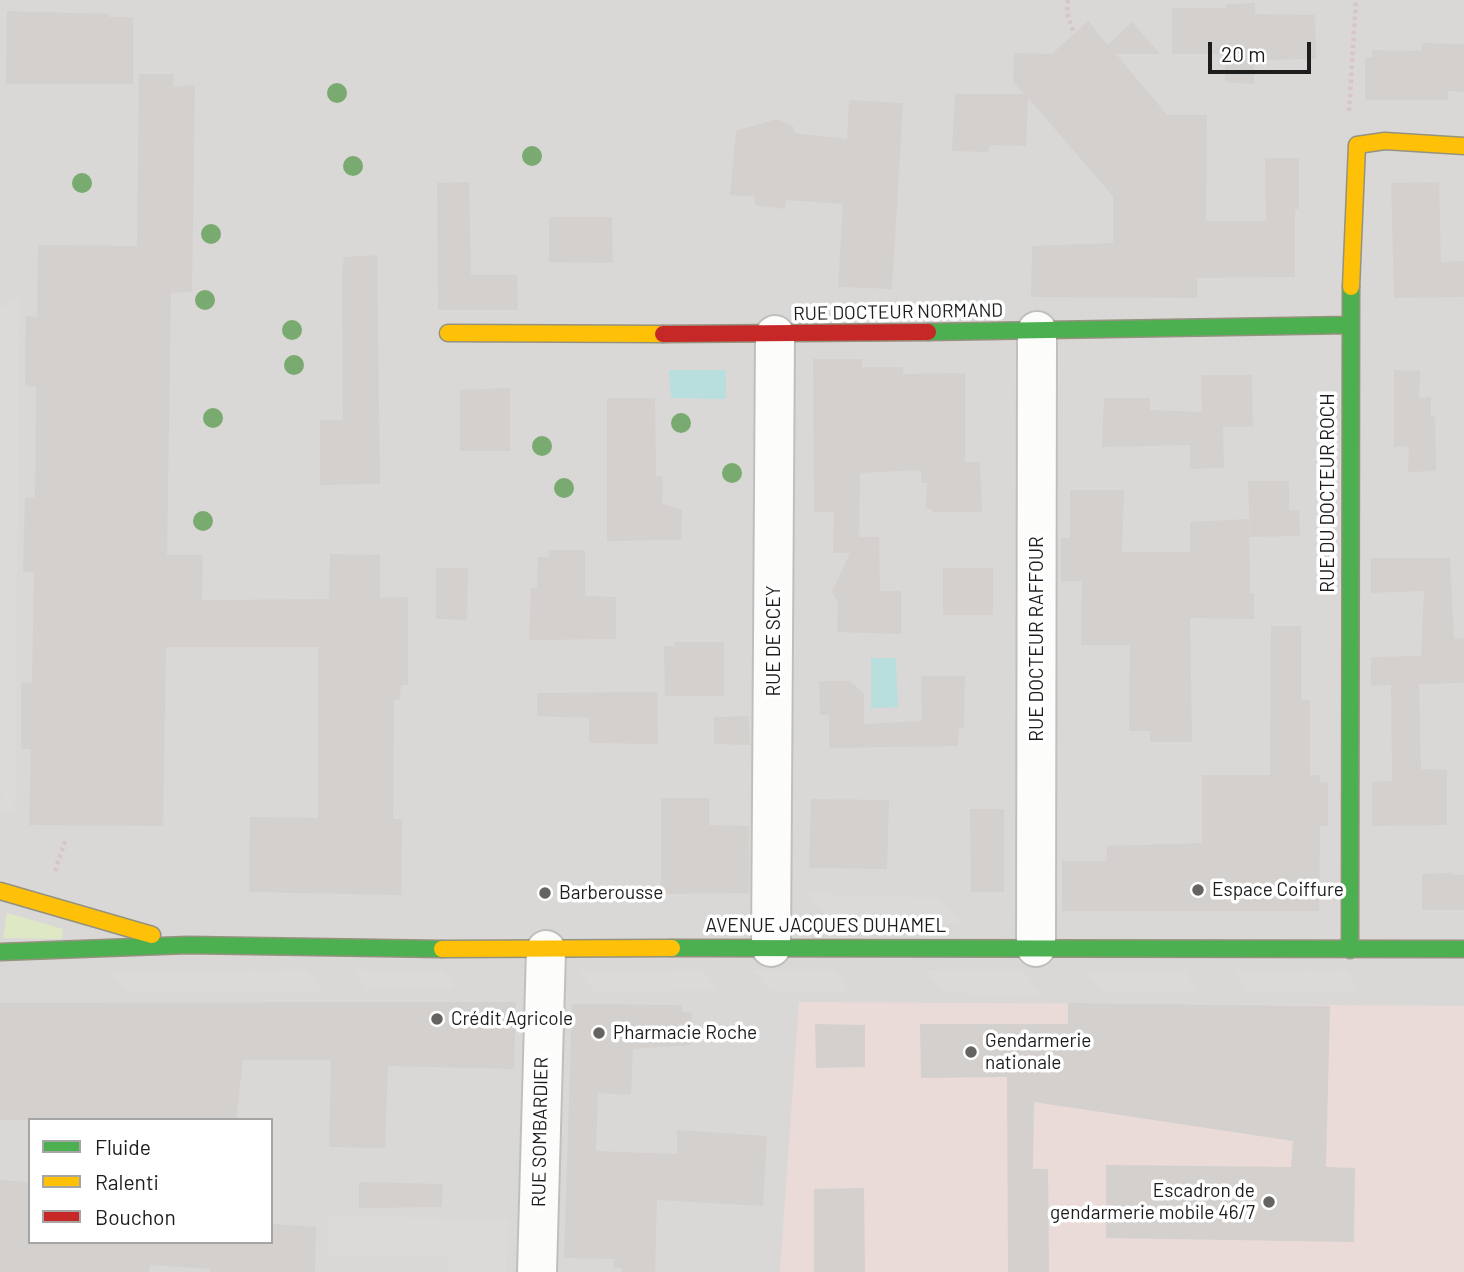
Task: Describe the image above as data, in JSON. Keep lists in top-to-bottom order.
{
  "streets": {
    "street": [
      "RUE DOCTEUR NORMAND",
      "RUE DU DOCTEUR ROCH",
      "RUE DOCTEUR RAFFOUR",
      "RUE DE SCEY",
      "AVENUE JACQUES DUHAMEL",
      "RUE SOMBARDIER"
    ]
  },
  "crossings": [
    ["RUE DOCTEUR NORMAND", "RUE DU DOCTEUR ROCH"],
    ["RUE DOCTEUR NORMAND", "RUE DOCTEUR RAFFOUR"],
    ["RUE DOCTEUR NORMAND", "RUE DE SCEY"],
    ["RUE DU DOCTEUR ROCH", "AVENUE JACQUES DUHAMEL"],
    ["RUE DOCTEUR RAFFOUR", "AVENUE JACQUES DUHAMEL"],
    ["RUE DE SCEY", "AVENUE JACQUES DUHAMEL"],
    ["AVENUE JACQUES DUHAMEL", "RUE SOMBARDIER"]
  ],
  "places": [
    "Espace Coiffure",
    "Barberousse",
    "Crédit Agricole",
    "Pharmacie Roche",
    "Gendarmerie nationale",
    "Escadron de gendarmerie mobile 46/7"
  ],
  "legend": ["Fluide", "Ralenti", "Bouchon"],
  "scale_bar": "20 m"
}
